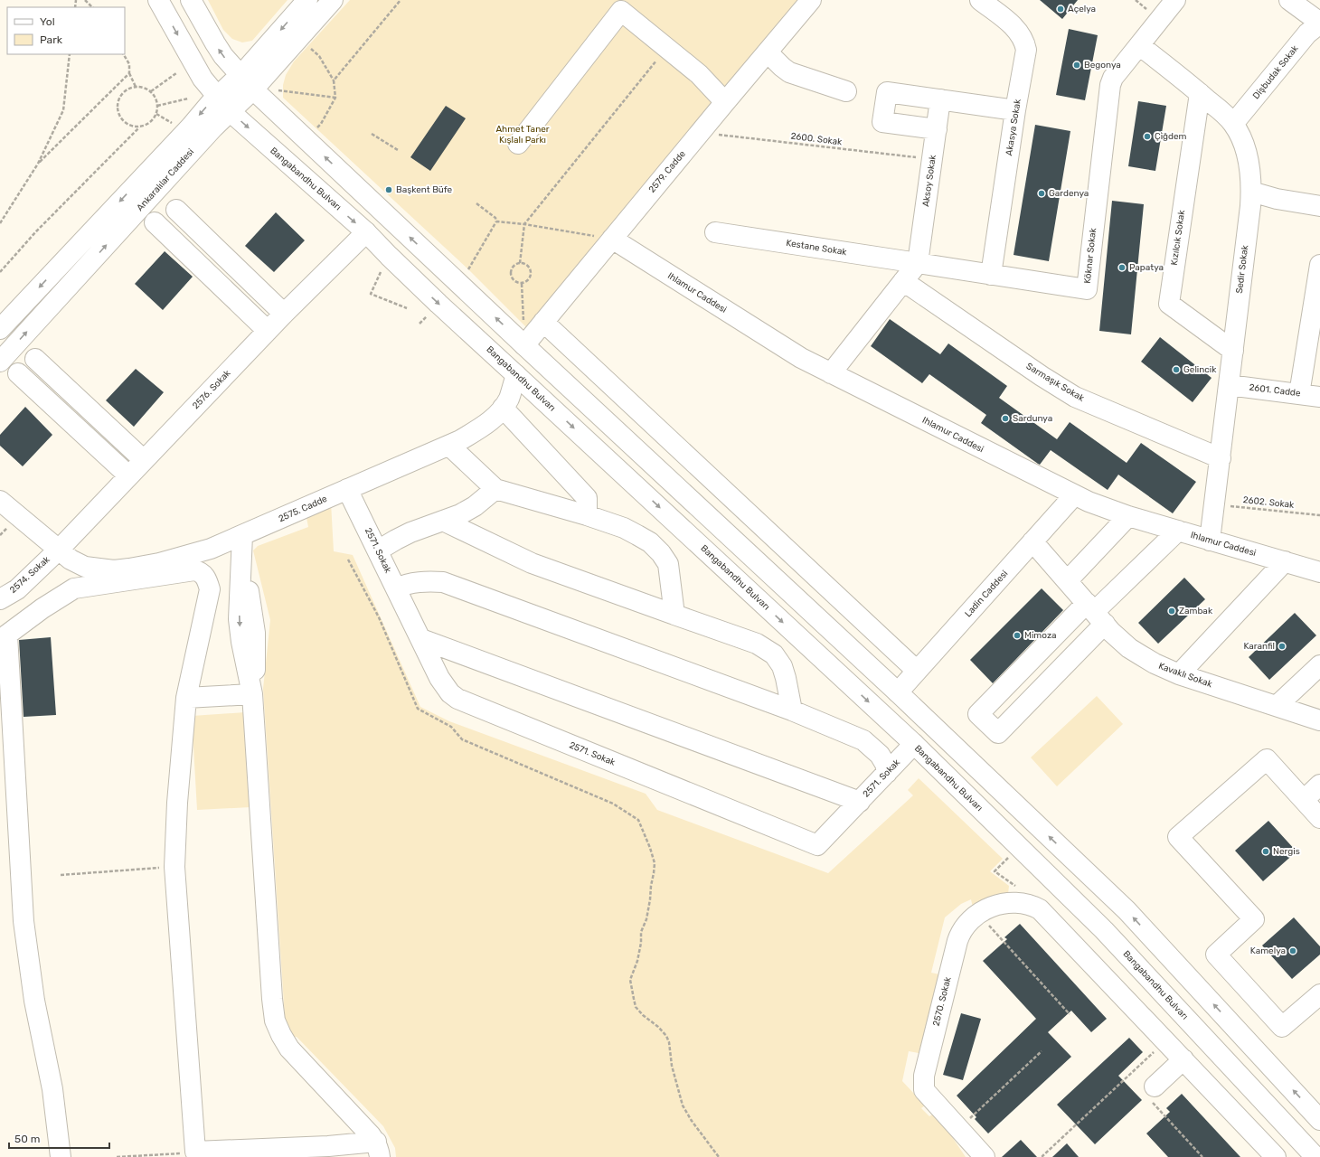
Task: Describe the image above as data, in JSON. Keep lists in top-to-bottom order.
{
  "streets": {
    "street": [
      "Dişbudak Sokak",
      "Akasya Sokak",
      "2579. Cadde",
      "Bangabandhu Bulvarı",
      "Ankaralılar Caddesi",
      "Aksoy Sokak",
      "Kızılcık Sokak",
      "Kestane Sokak",
      "Köknar Sokak",
      "Sedir Sokak",
      "Ihlamur Caddesi",
      "Sarmaşık Sokak",
      "2576. Sokak",
      "2601. Cadde",
      "2575. Cadde",
      "2571. Sokak",
      "2574. Sokak",
      "Ladin Caddesi",
      "Kavaklı Sokak",
      "2570. Sokak"
    ],
    "path": ["2600. Sokak", "2602. Sokak"]
  },
  "crossings": [
    ["Dişbudak Sokak", "Sedir Sokak"],
    ["Akasya Sokak", "Köknar Sokak"],
    ["2600. Sokak", "2579. Cadde"],
    ["2600. Sokak", "Aksoy Sokak"],
    ["2579. Cadde", "Ihlamur Caddesi"],
    ["2579. Cadde", "2575. Cadde"],
    ["Bangabandhu Bulvarı", "Ankaralılar Caddesi"],
    ["Bangabandhu Bulvarı", "2576. Sokak"],
    ["Bangabandhu Bulvarı", "2575. Cadde"],
    ["Bangabandhu Bulvarı", "2571. Sokak"],
    ["Aksoy Sokak", "Kestane Sokak"],
    ["Aksoy Sokak", "Köknar Sokak"],
    ["Kızılcık Sokak", "Sedir Sokak"],
    ["Kestane Sokak", "Köknar Sokak"],
    ["Köknar Sokak", "Sedir Sokak"],
    ["Sedir Sokak", "Ihlamur Caddesi"],
    ["Sedir Sokak", "Sarmaşık Sokak"],
    ["Sedir Sokak", "2601. Cadde"],
    ["Sedir Sokak", "2602. Sokak"],
    ["Ihlamur Caddesi", "Ladin Caddesi"],
    ["2576. Sokak", "2575. Cadde"],
    ["2576. Sokak", "2574. Sokak"],
    ["2575. Cadde", "2571. Sokak"],
    ["2575. Cadde", "2574. Sokak"],
    ["Ladin Caddesi", "Kavaklı Sokak"]
  ],
  "parks": ["Ahmet Taner Kışlalı Parkı"],
  "places": [
    "Açelya",
    "Begonya",
    "Çiğdem",
    "Başkent Büfe",
    "Gardenya",
    "Papatya",
    "Gelincik",
    "Sardunya",
    "Zambak",
    "Mimoza",
    "Karanfil",
    "Nergis",
    "Kamelya"
  ],
  "legend": ["Yol", "Park"],
  "scale_bar": "50 m"
}
